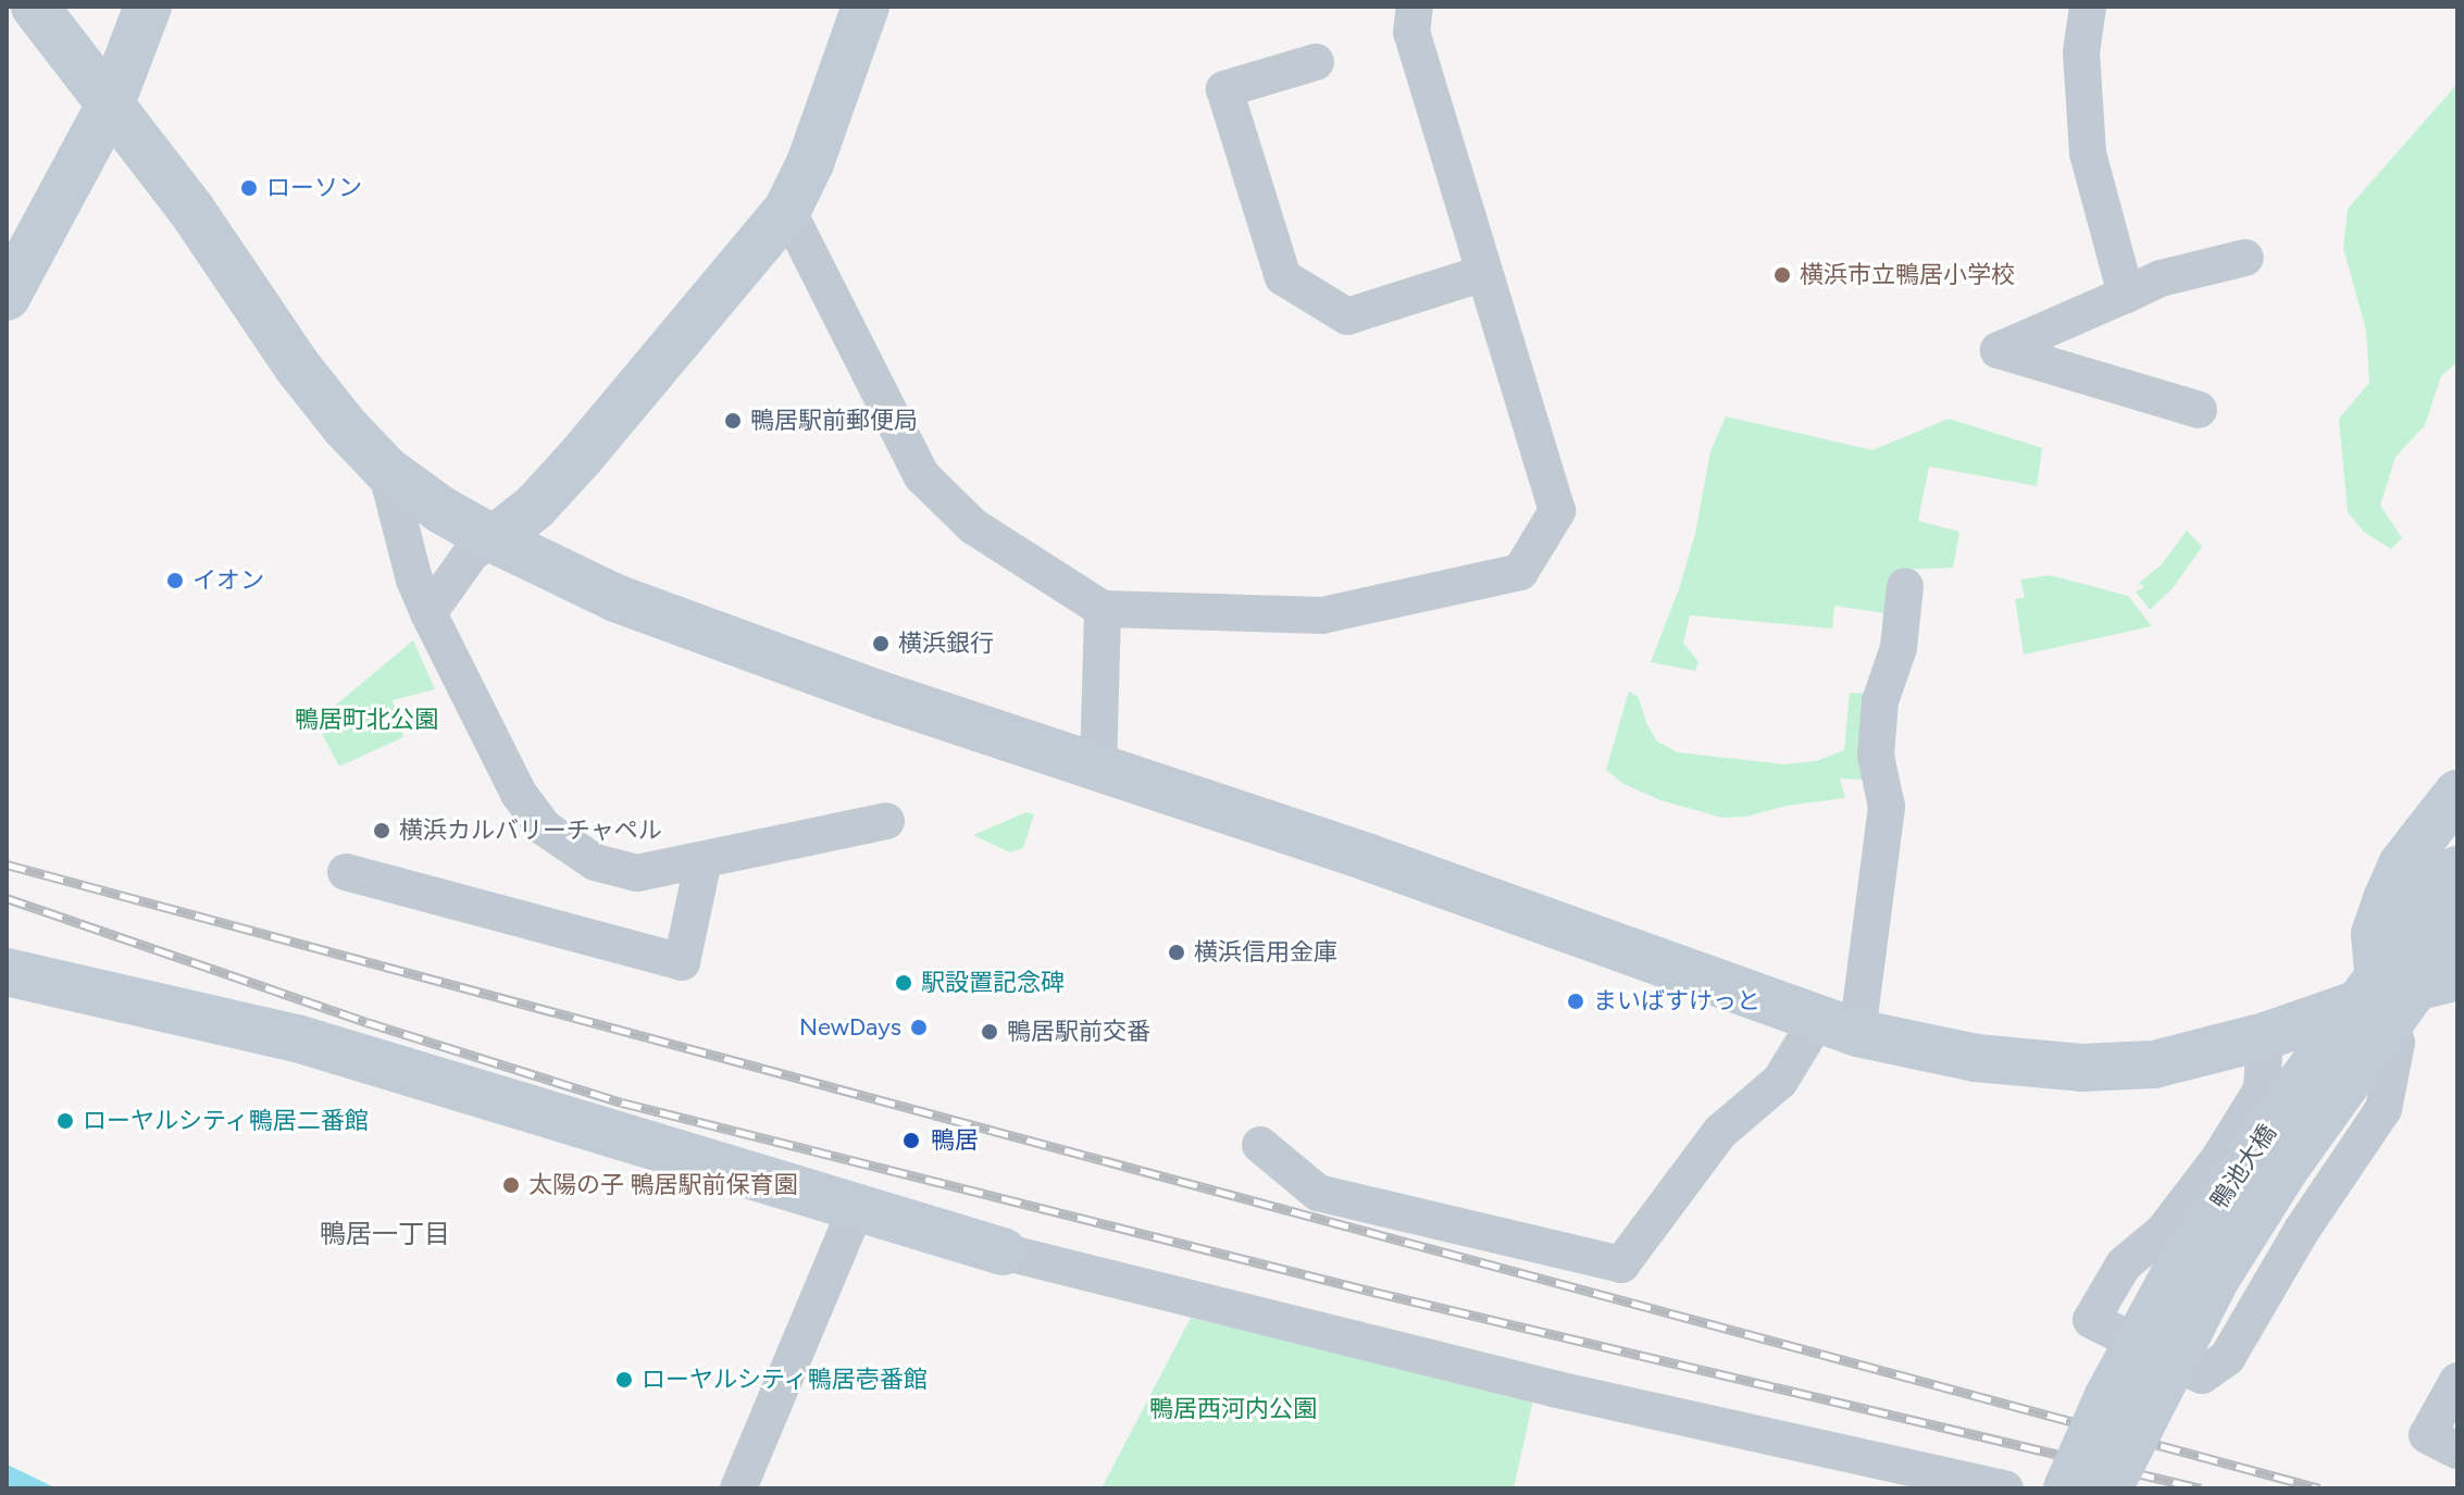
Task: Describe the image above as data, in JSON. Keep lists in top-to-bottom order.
{
  "streets": {
    "street": ["鴨池大橋"]
  },
  "districts": ["鴨居一丁目"],
  "parks": ["鴨居町北公園", "鴨居西河内公園"],
  "places": [
    "ローソン",
    "横浜市立鴨居小学校",
    "鴨居駅前郵便局",
    "イオン",
    "横浜銀行",
    "横浜カルバリーチャペル",
    "横浜信用金庫",
    "駅設置記念碑",
    "まいばすけっと",
    "NewDays",
    "鴨居駅前交番",
    "ローヤルシティ鴨居二番館",
    "鴨居",
    "太陽の子 鴨居駅前保育園",
    "ローヤルシティ鴨居壱番館"
  ]
}
